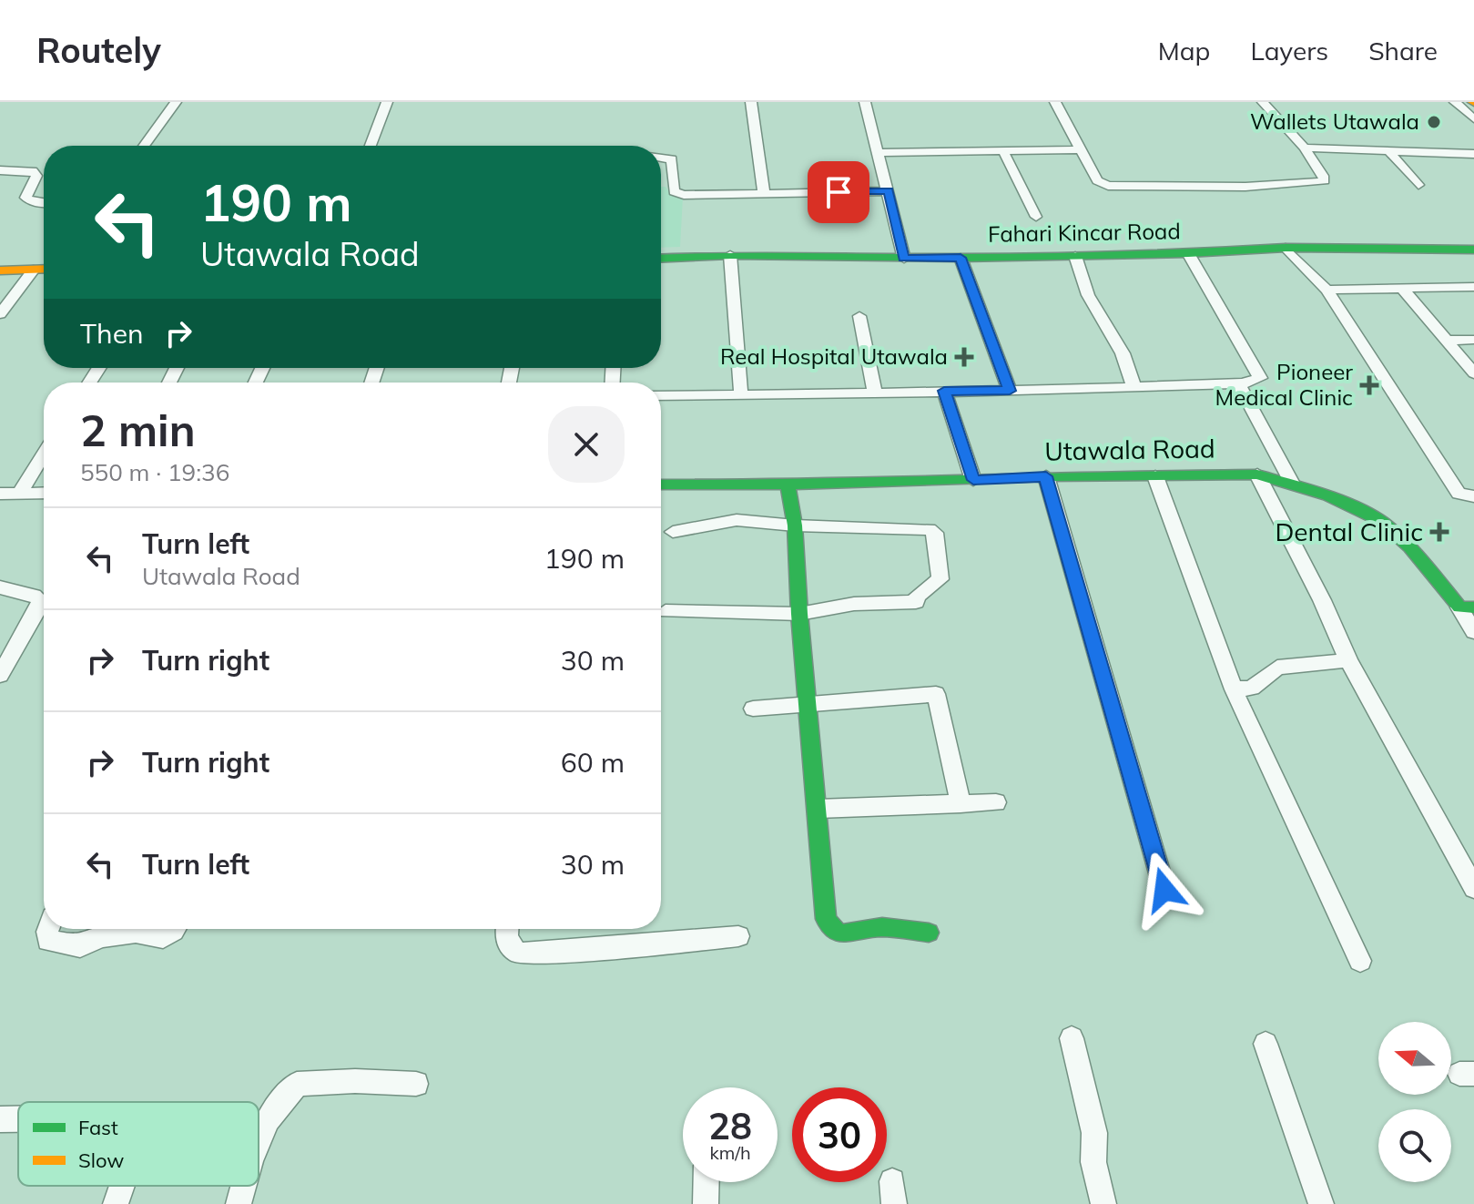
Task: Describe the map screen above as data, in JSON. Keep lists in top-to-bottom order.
{
  "streets": {
    "street": ["Fahari Kincar Road", "Utawala Road"]
  },
  "places": {
    "other": ["Wallets Utawala"],
    "health": ["Real Hospital Utawala", "Pioneer Medical Clinic", "Dental Clinic"]
  },
  "legend": ["Fast", "Slow"],
  "north": "left",
  "page": {
    "header": "Routely",
    "nav": ["Map", "Layers", "Share"],
    "turn": ["190 m", "Utawala Road"],
    "then": "Then",
    "heading": ["2 min", "550 m · 19:36"],
    "list": [
      {
        "name": "Turn left",
        "note": "Utawala Road",
        "value": "190 m"
      },
      {
        "name": "Turn right",
        "value": "30 m"
      },
      {
        "name": "Turn right",
        "value": "60 m"
      },
      {
        "name": "Turn left",
        "value": "30 m"
      }
    ],
    "speed": "28 km/h",
    "limit": "30"
  }
}
